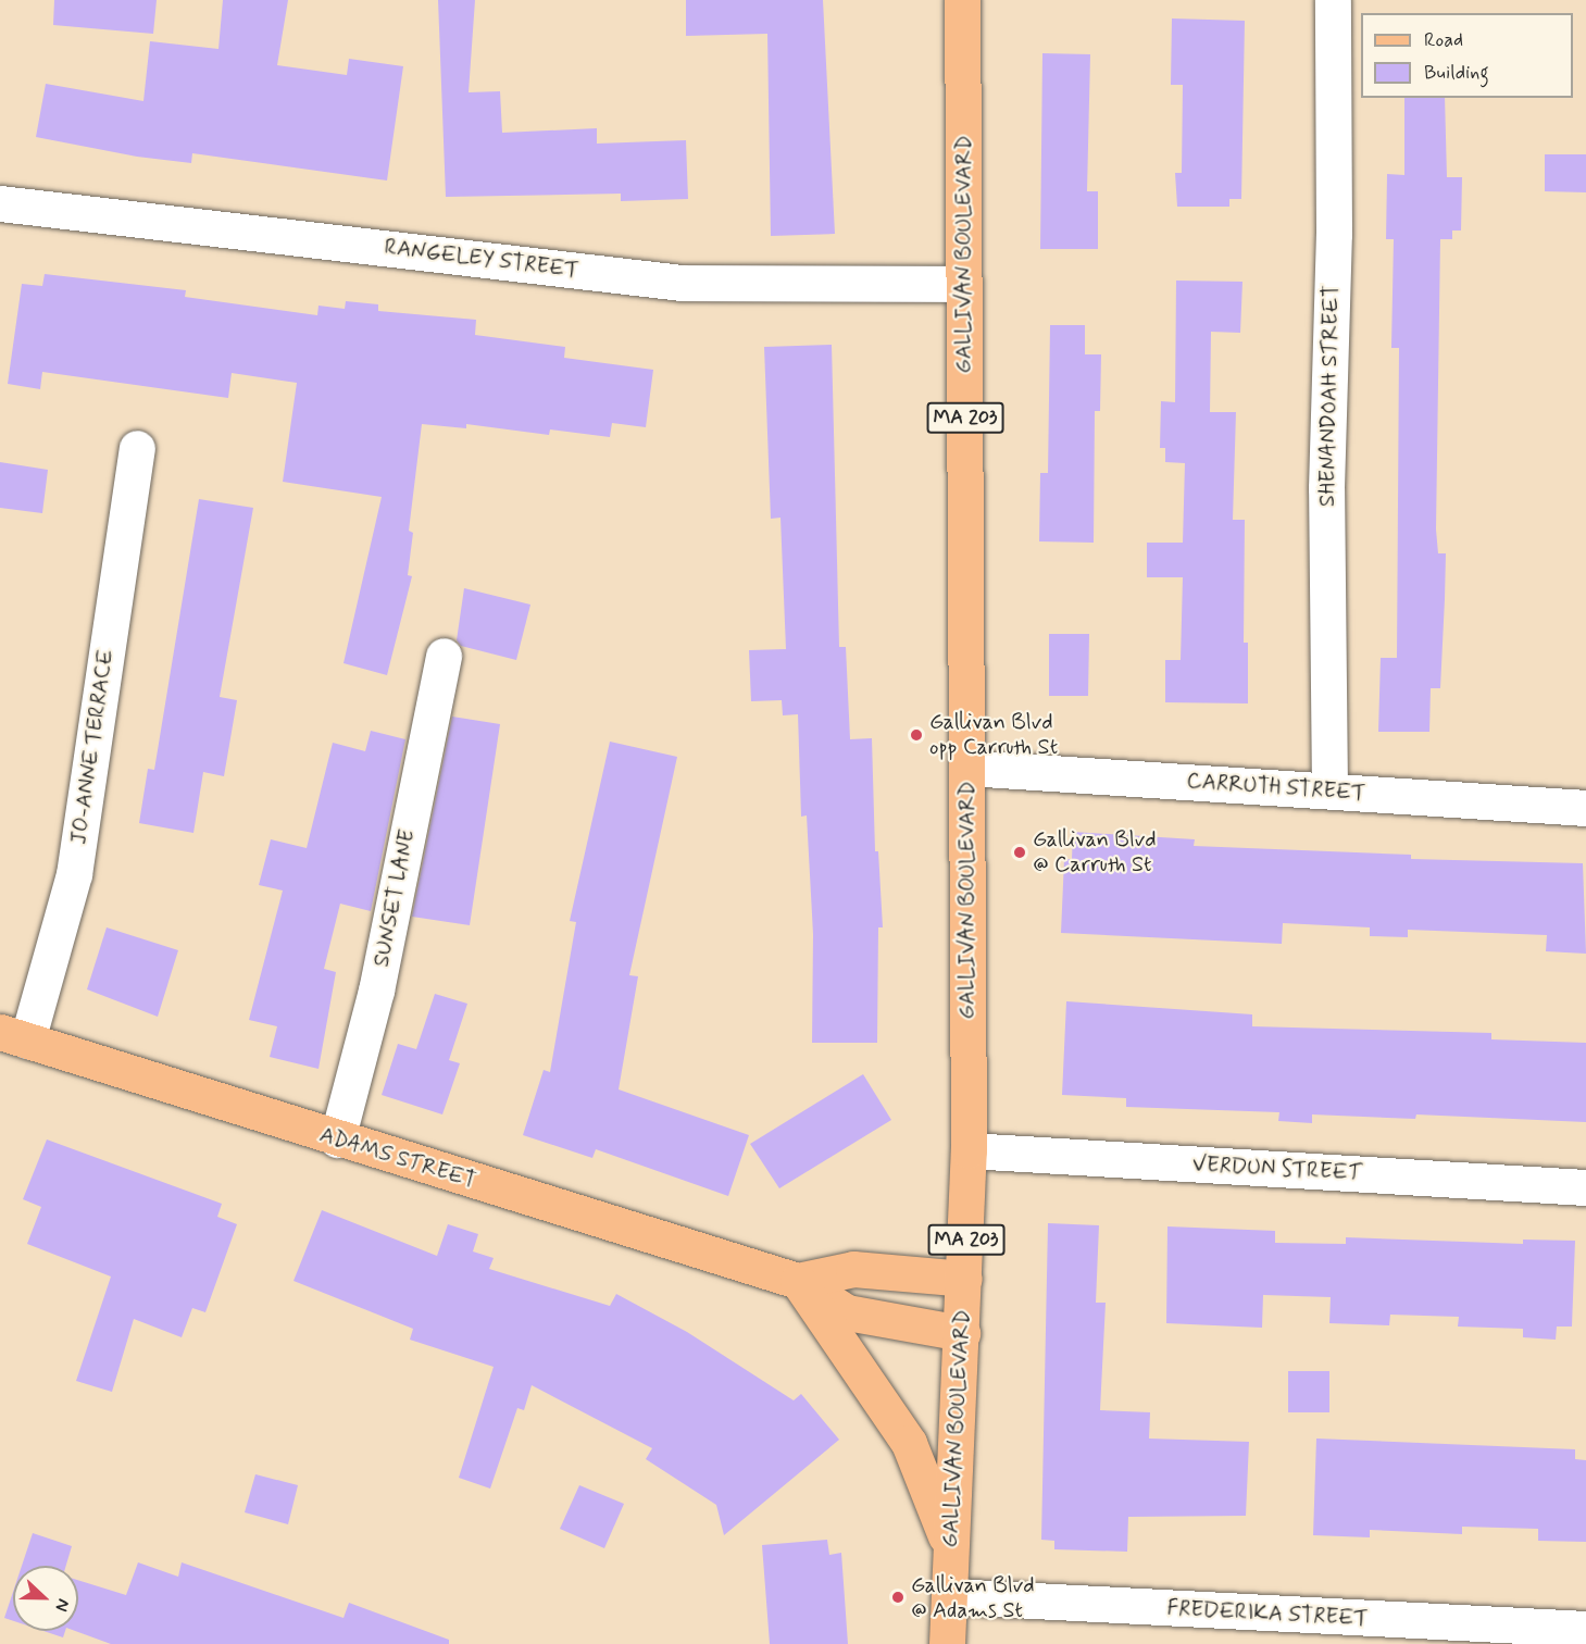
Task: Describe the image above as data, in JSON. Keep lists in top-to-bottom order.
{
  "streets": {
    "main road": ["GALLIVAN BOULEVARD", "MA 203", "ADAMS STREET"],
    "street": [
      "RANGELEY STREET",
      "SHENANDOAH STREET",
      "JO-ANNE TERRACE",
      "CARRUTH STREET",
      "SUNSET LANE",
      "VERDUN STREET",
      "FREDERIKA STREET"
    ]
  },
  "crossings": [
    ["GALLIVAN BOULEVARD", "RANGELEY STREET"],
    ["GALLIVAN BOULEVARD", "CARRUTH STREET"],
    ["GALLIVAN BOULEVARD", "ADAMS STREET"],
    ["GALLIVAN BOULEVARD", "VERDUN STREET"],
    ["GALLIVAN BOULEVARD", "FREDERIKA STREET"],
    ["SHENANDOAH STREET", "CARRUTH STREET"],
    ["JO-ANNE TERRACE", "ADAMS STREET"],
    ["SUNSET LANE", "ADAMS STREET"]
  ],
  "places": ["Gallivan Blvd opp Carruth St", "Gallivan Blvd @ Carruth St", "Gallivan Blvd @ Adams St"],
  "legend": ["Road", "Building"],
  "north": "right"
}
